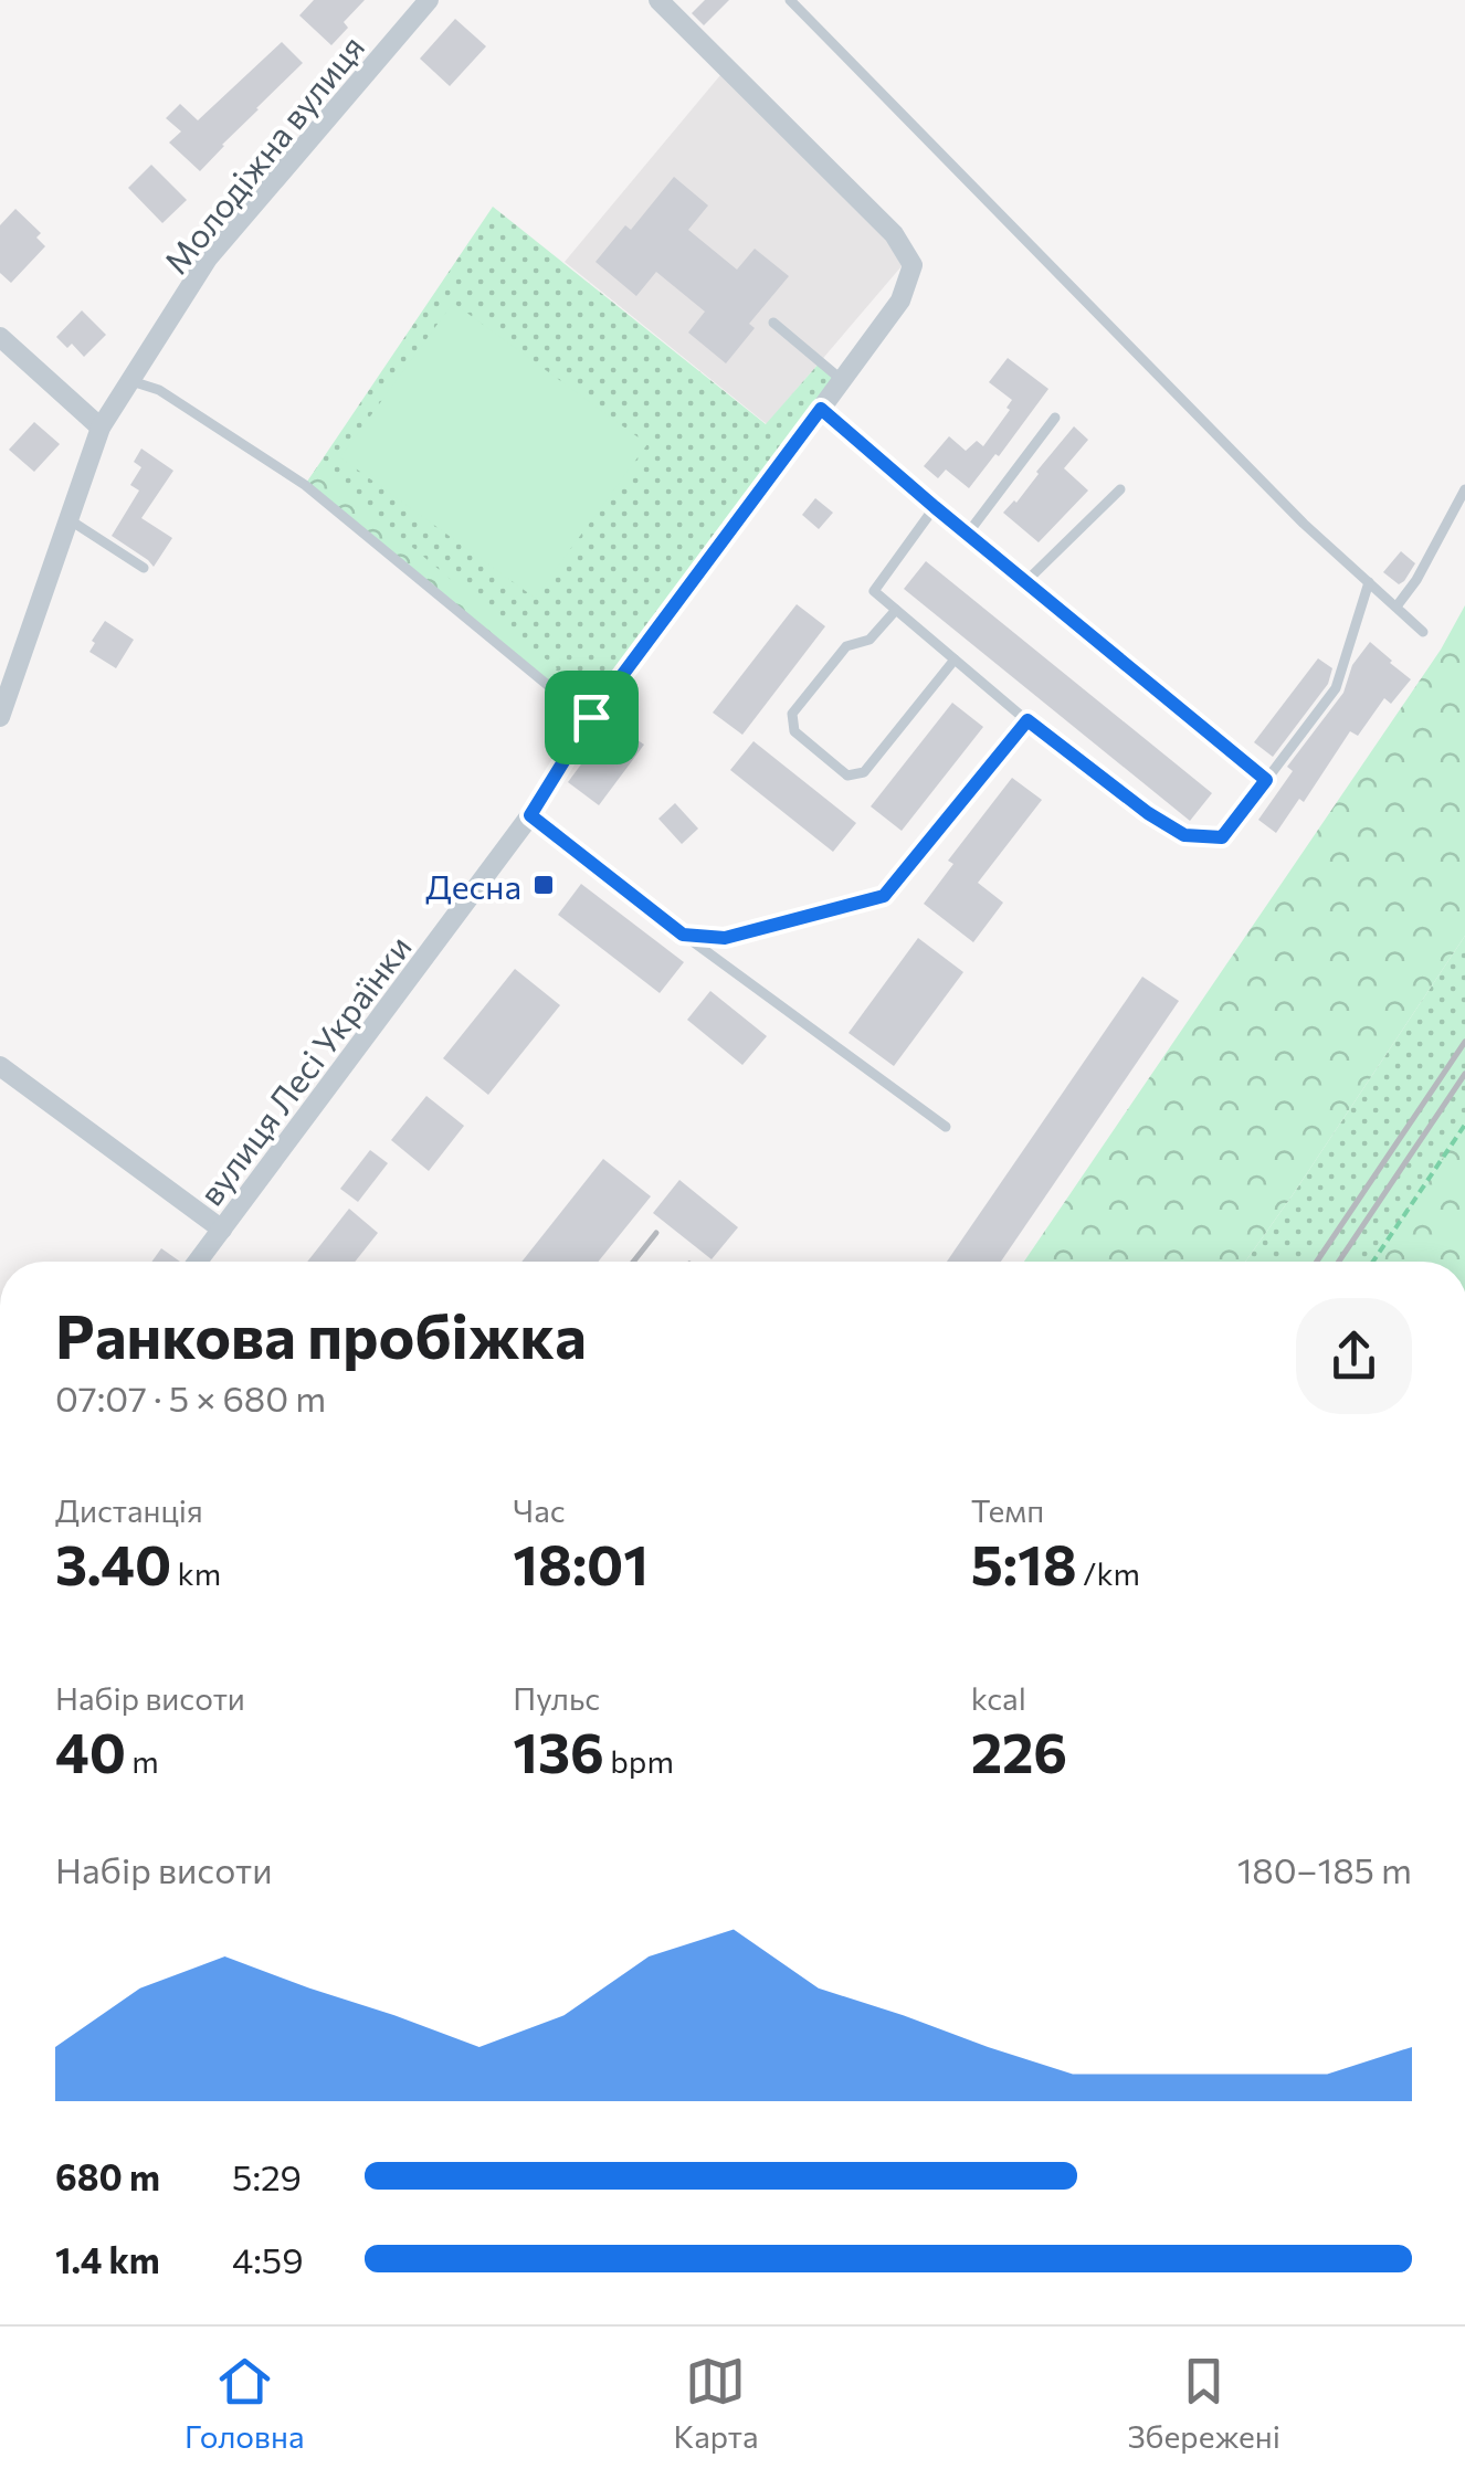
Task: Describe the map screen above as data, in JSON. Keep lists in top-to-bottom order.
{
  "streets": {
    "street": ["Молодіжна вулиця", "вулиця Лесі Українки"]
  },
  "places": {
    "transit": ["Десна"]
  },
  "page": {
    "heading": ["Ранкова пробіжка", "07:07 · 5 × 680 m"],
    "stats": [
      ["Дистанція", "3.40 km"],
      ["Час", "18:01"],
      ["Темп", "5:18 /km"],
      ["Набір висоти", "40 m"],
      ["Пульс", "136 bpm"],
      ["kcal", "226"]
    ],
    "chart": ["Набір висоти", "180–185 m"],
    "list": [
      {
        "name": "680 m",
        "note": "5:29"
      },
      {
        "name": "1.4 km",
        "note": "4:59"
      }
    ],
    "tabs": ["Головна", "Карта", "Збережені"]
  }
}
